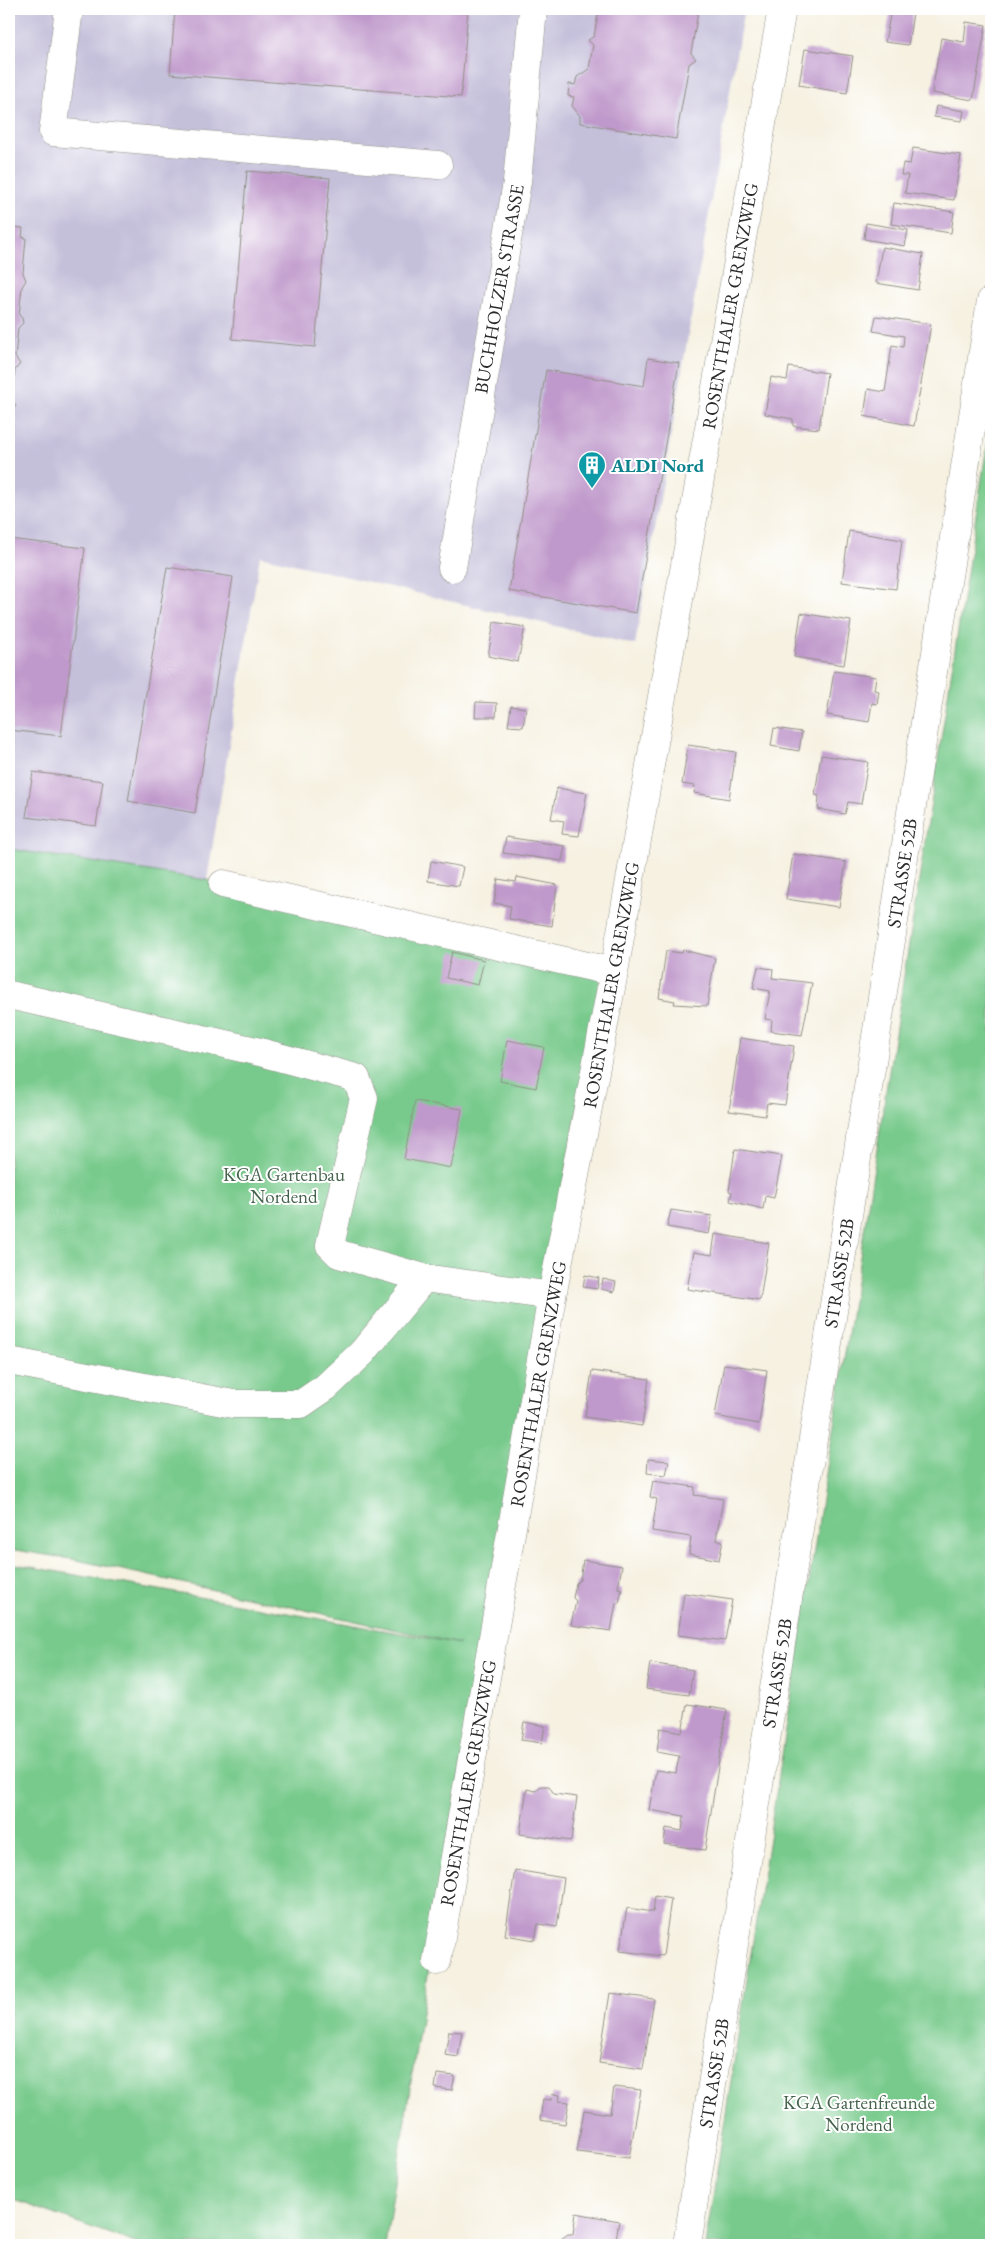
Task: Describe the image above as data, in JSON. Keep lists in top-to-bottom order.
{
  "streets": {
    "street": ["BUCHHOLZER STRASSE", "ROSENTHALER GRENZWEG", "STRASSE 52B"]
  },
  "parks": ["KGA Gartenbau Nordend", "KGA Gartenfreunde Nordend"],
  "places": {
    "building": ["ALDI Nord"]
  }
}
